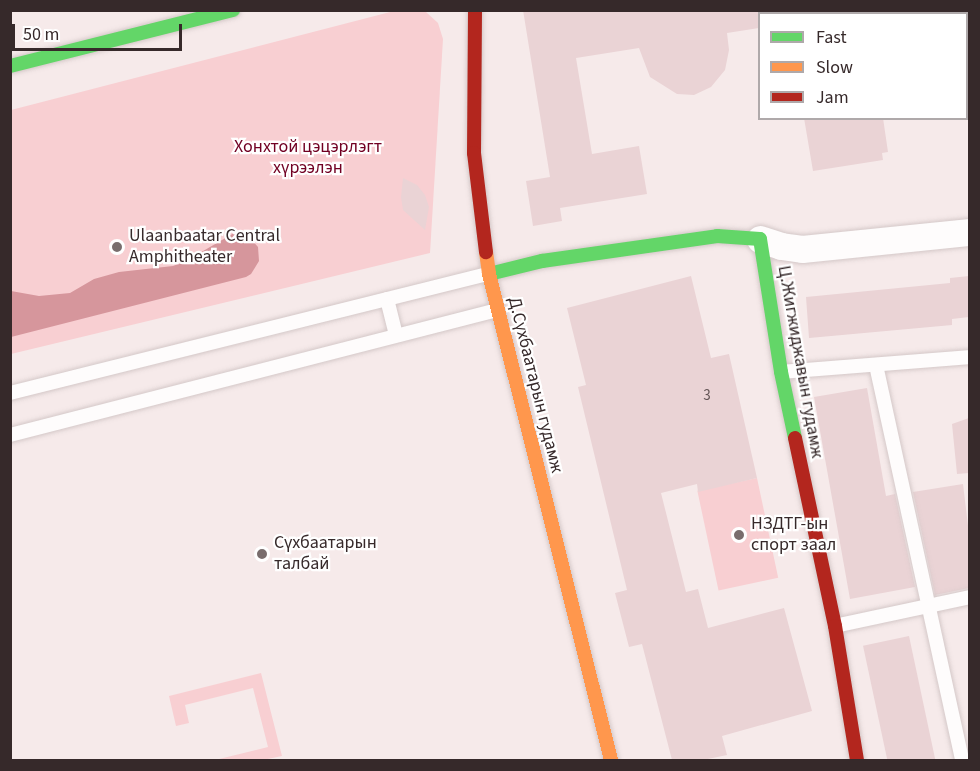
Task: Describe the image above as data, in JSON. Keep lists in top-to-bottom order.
{
  "streets": {
    "main road": ["Ц.Жигжиджавын гудамж", "Д.Сүхбаатарын гудамж"]
  },
  "parks": ["Хонхтой цэцэрлэгт хүрээлэн"],
  "places": ["Ulaanbaatar Central Amphitheater", "НЗДТГ-ын спорт заал", "Сүхбаатарын талбай"],
  "house_numbers": ["3"],
  "legend": ["Fast", "Slow", "Jam"],
  "scale_bar": "50 m"
}
